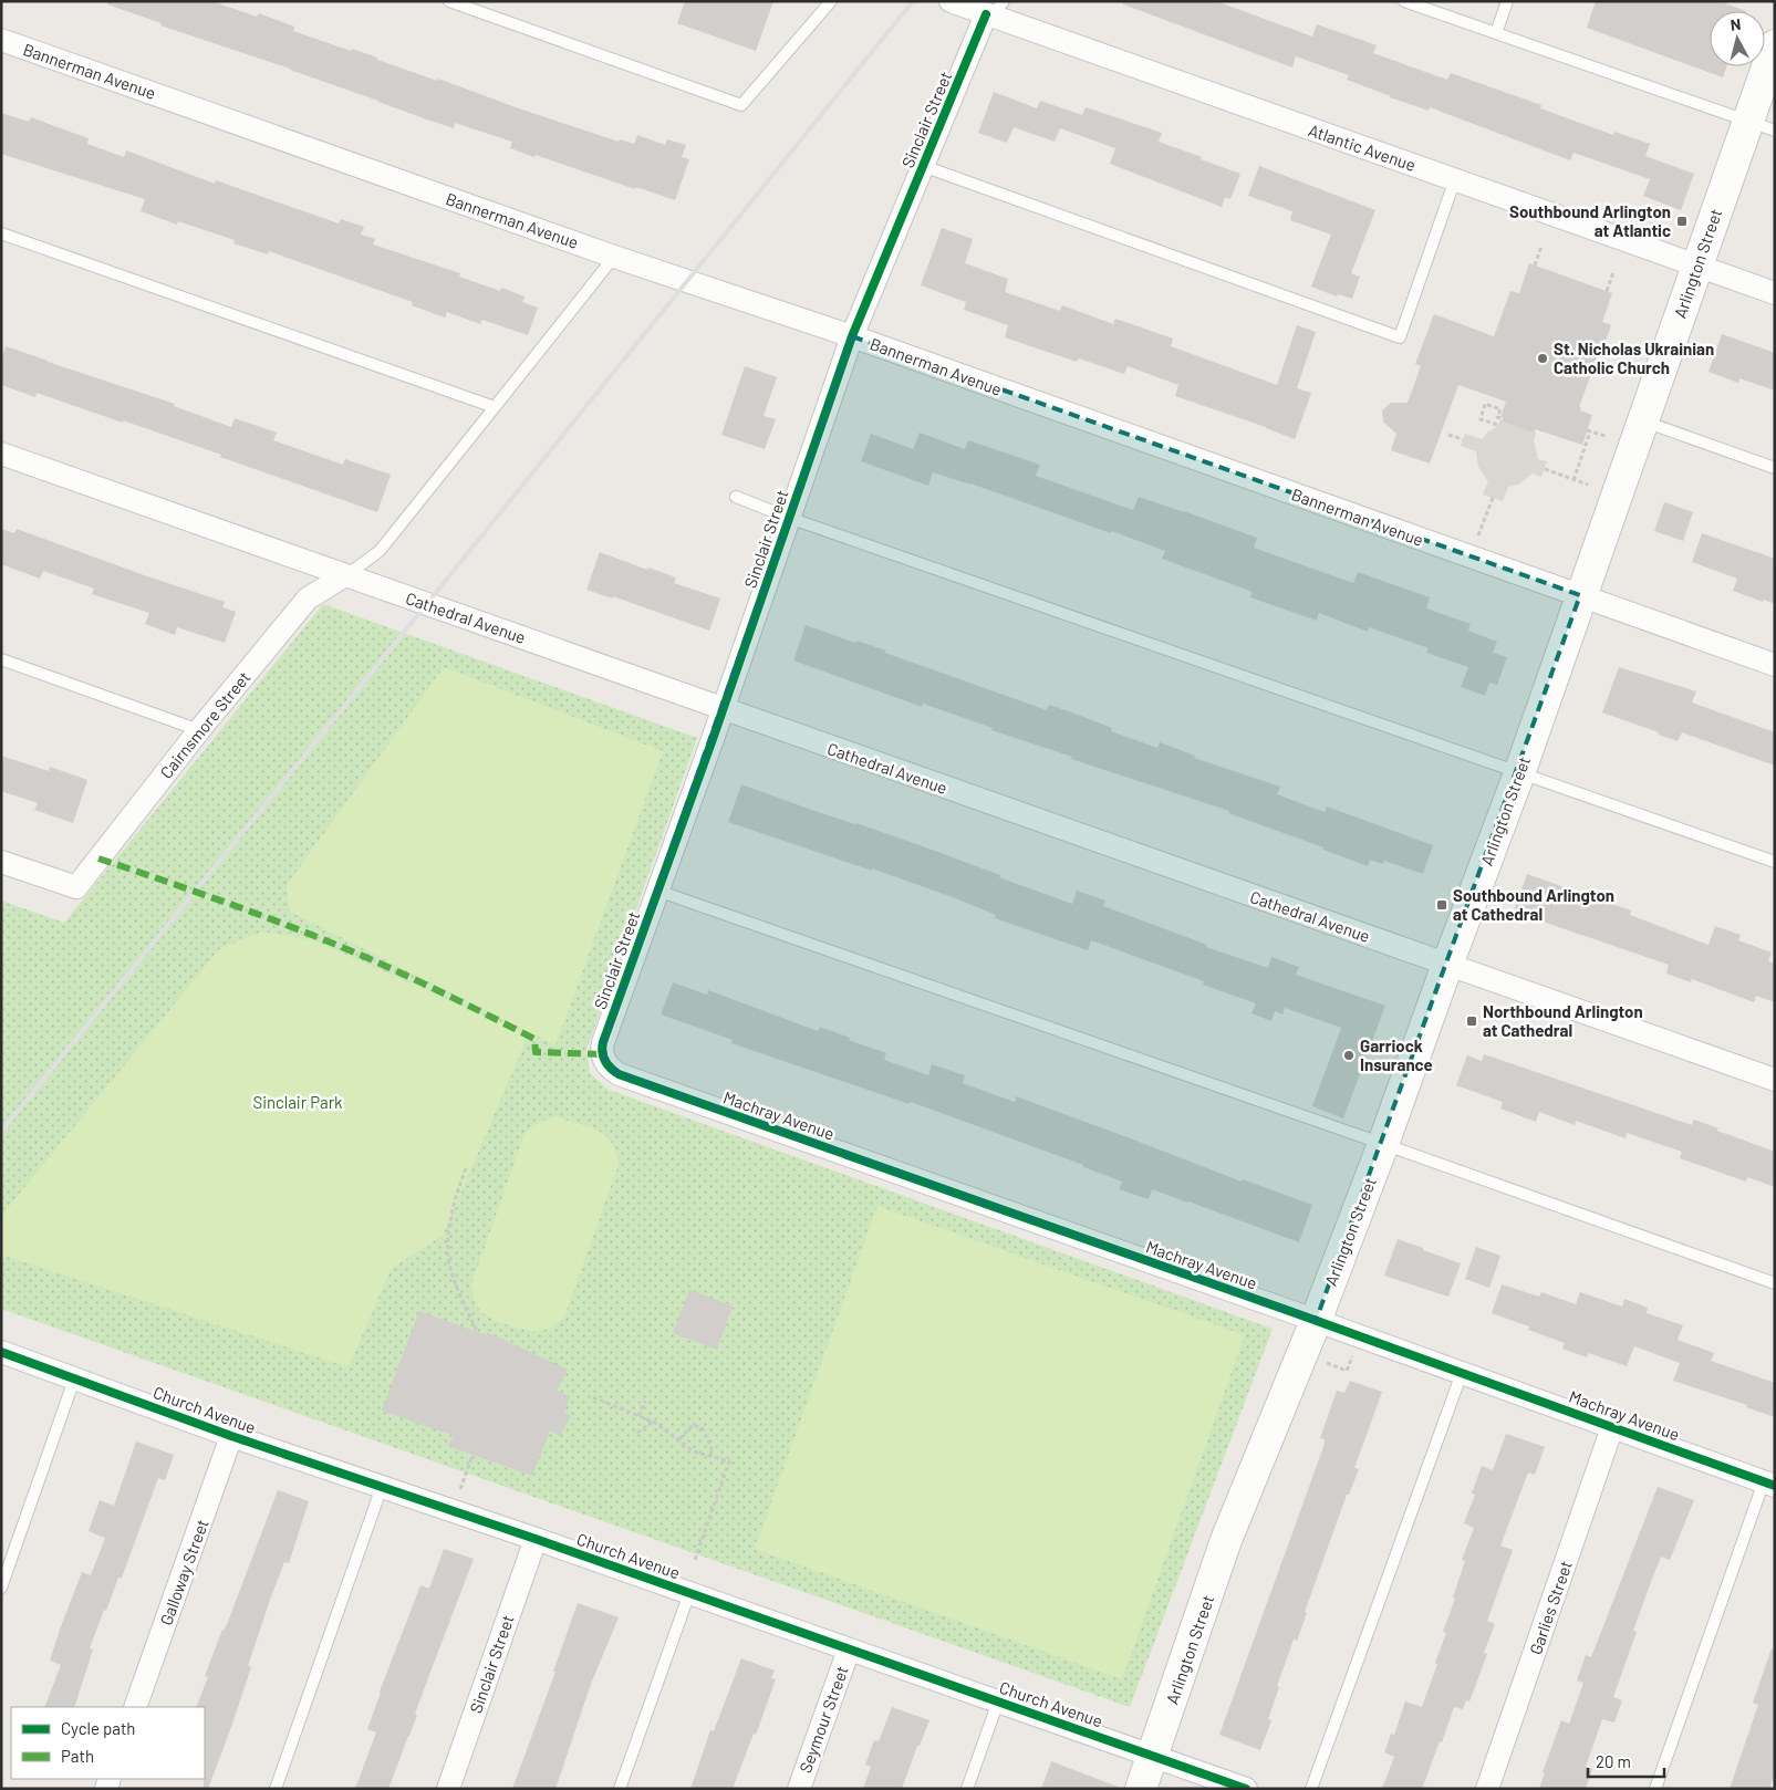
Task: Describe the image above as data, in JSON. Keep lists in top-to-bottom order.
{
  "streets": {
    "main road": ["Arlington Street"],
    "street": [
      "Bannerman Avenue",
      "Sinclair Street",
      "Atlantic Avenue",
      "Cathedral Avenue",
      "Cairnsmore Street",
      "Machray Avenue",
      "Church Avenue",
      "Galloway Street",
      "Garlies Street",
      "Seymour Street"
    ]
  },
  "crossings": [
    ["Bannerman Avenue", "Sinclair Street"],
    ["Bannerman Avenue", "Arlington Street"],
    ["Sinclair Street", "Atlantic Avenue"],
    ["Sinclair Street", "Cathedral Avenue"],
    ["Sinclair Street", "Machray Avenue"],
    ["Sinclair Street", "Church Avenue"],
    ["Atlantic Avenue", "Arlington Street"],
    ["Arlington Street", "Cathedral Avenue"],
    ["Arlington Street", "Machray Avenue"],
    ["Arlington Street", "Church Avenue"],
    ["Cathedral Avenue", "Cairnsmore Street"],
    ["Machray Avenue", "Garlies Street"],
    ["Church Avenue", "Galloway Street"],
    ["Church Avenue", "Seymour Street"]
  ],
  "parks": ["Sinclair Park"],
  "places": {
    "transit": ["Southbound Arlington at Atlantic", "Southbound Arlington at Cathedral", "Northbound Arlington at Cathedral"],
    "other": ["St. Nicholas Ukrainian Catholic Church", "Garriock Insurance"]
  },
  "legend": ["Cycle path", "Path"],
  "scale_bar": "20 m",
  "north": "top"
}
